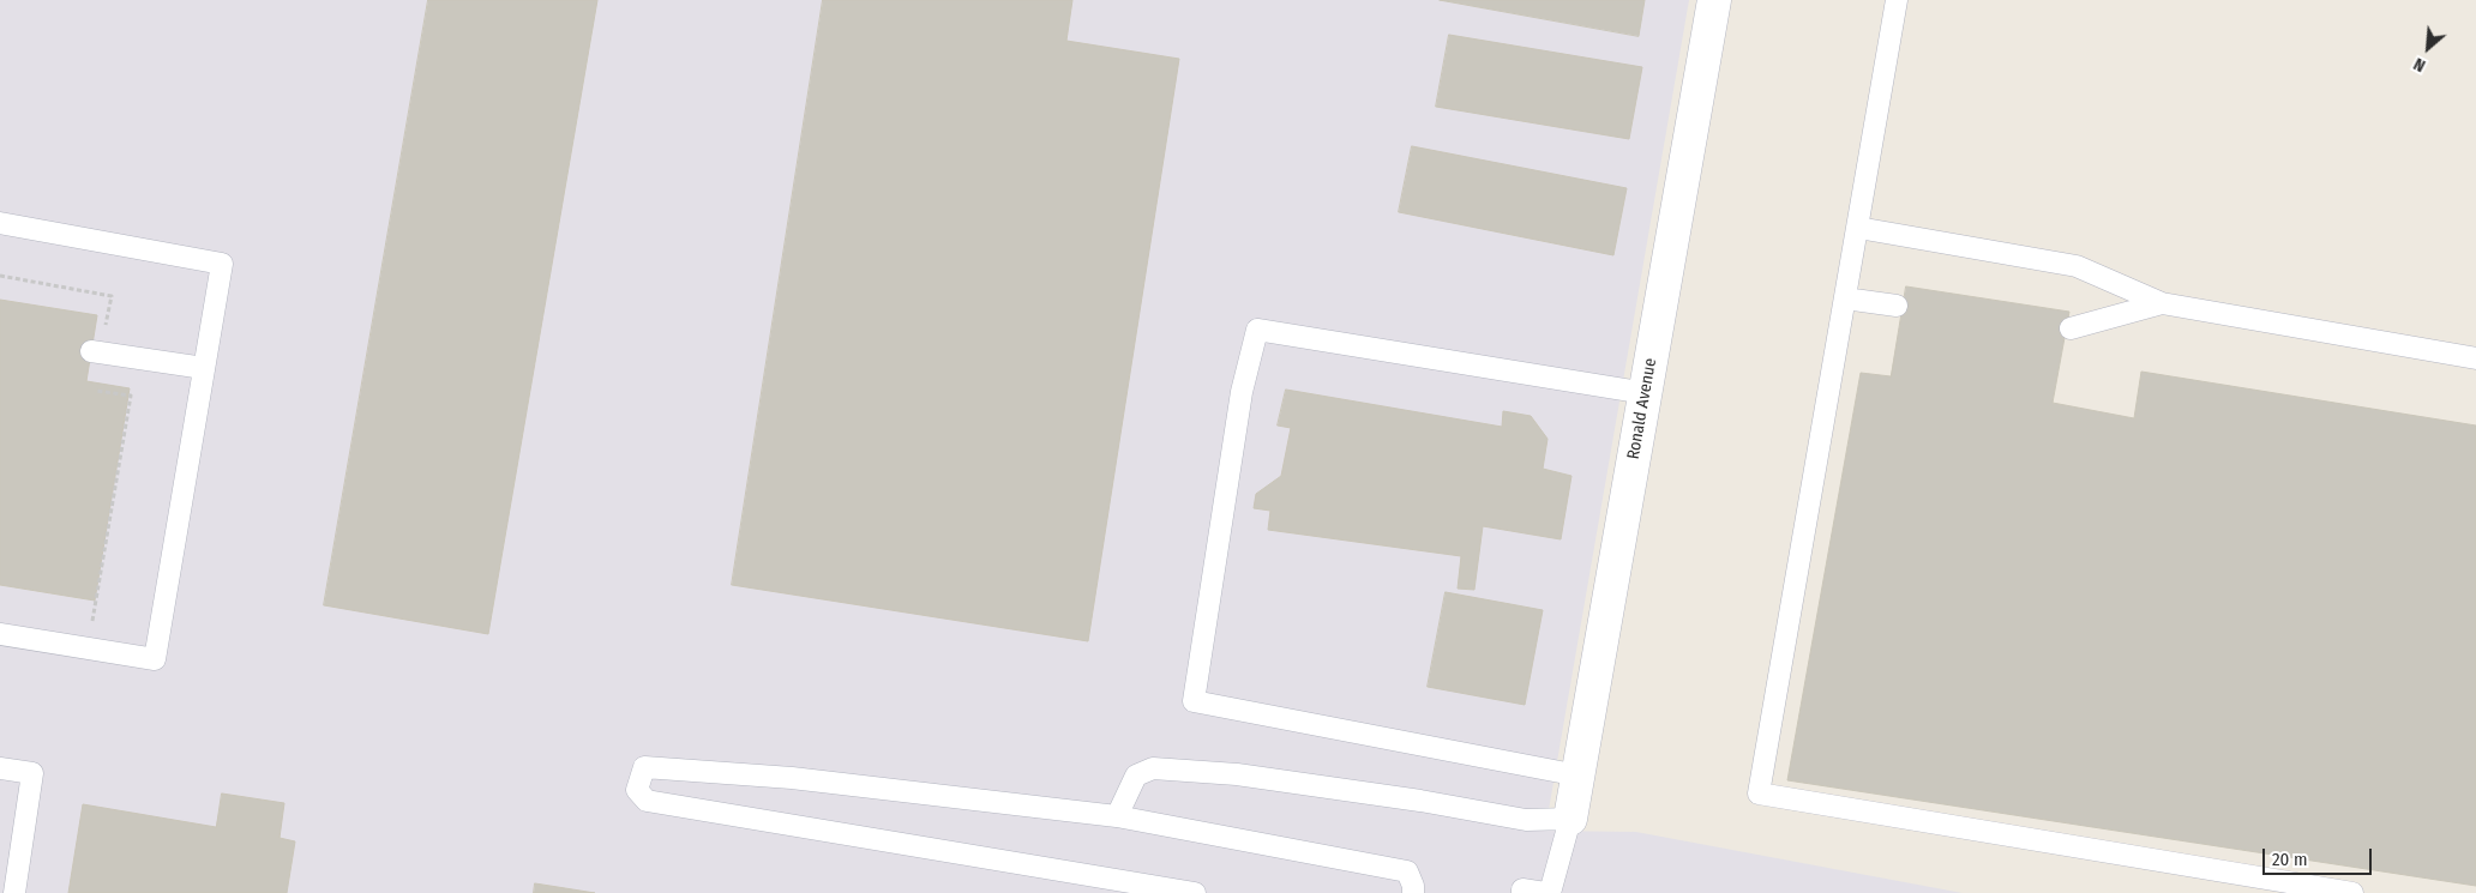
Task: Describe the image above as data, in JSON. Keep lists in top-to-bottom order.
{
  "streets": {
    "street": ["Ronald Avenue"]
  },
  "scale_bar": "20 m",
  "north": "bottom left"
}
